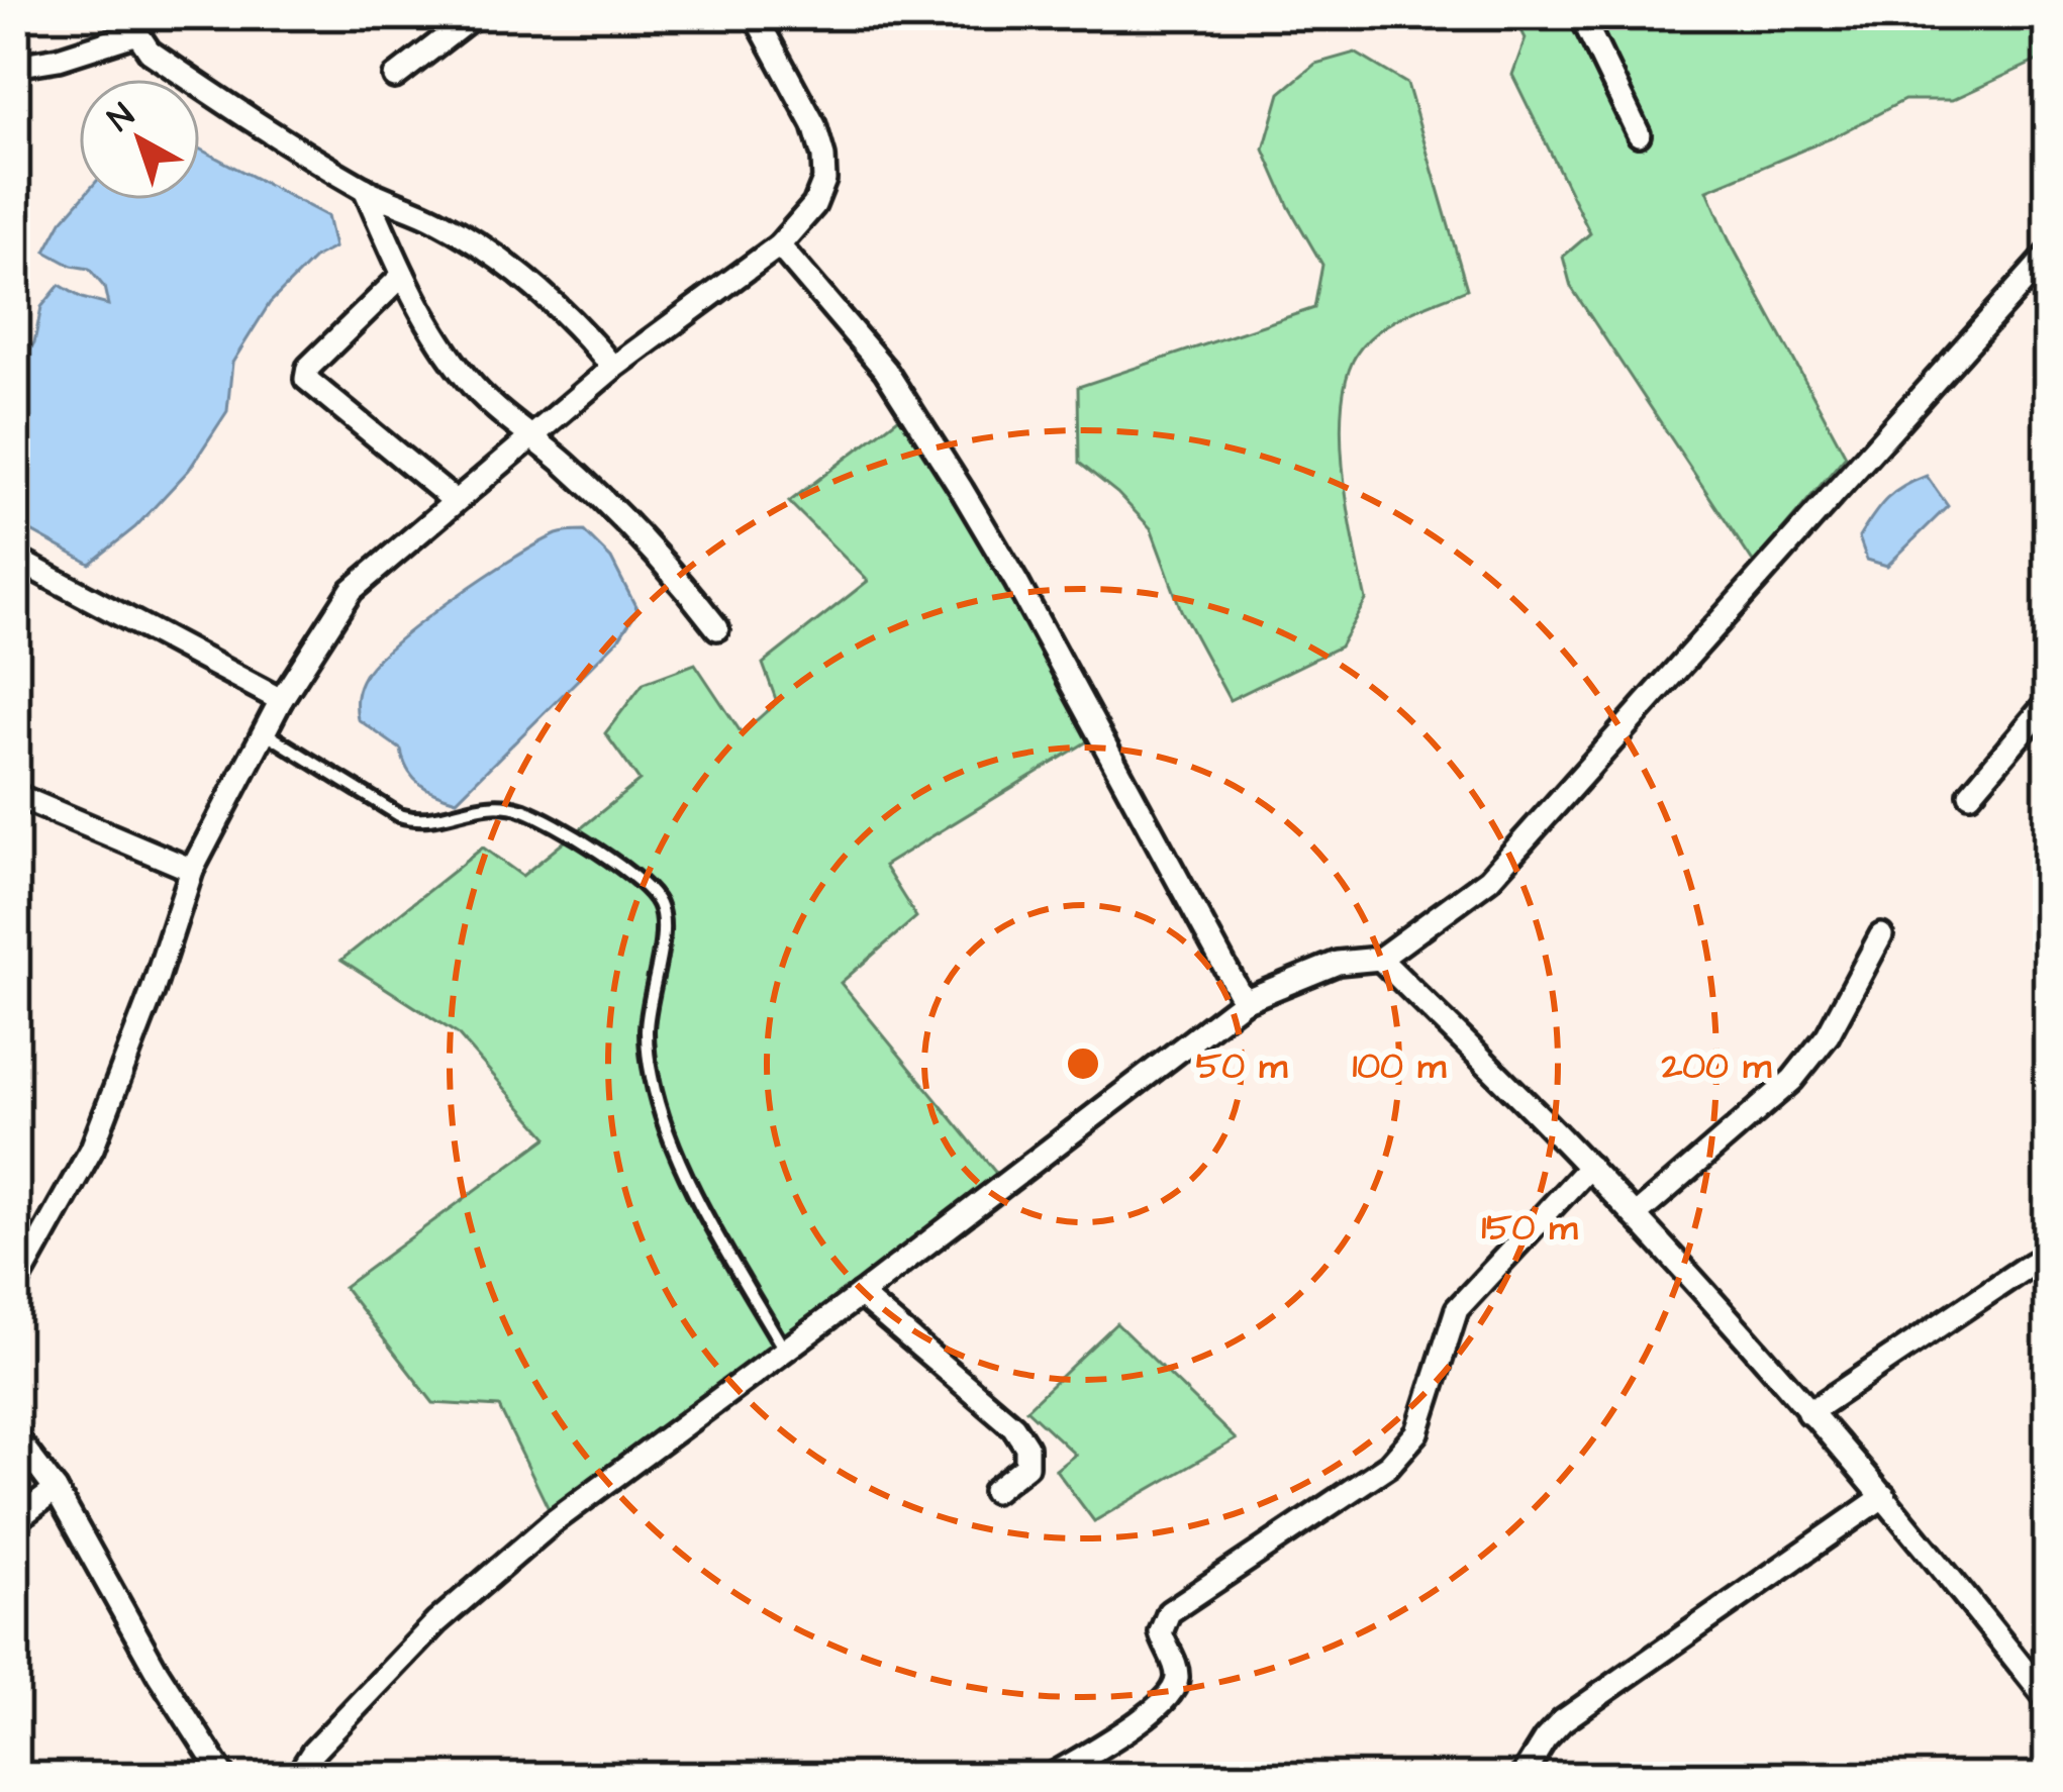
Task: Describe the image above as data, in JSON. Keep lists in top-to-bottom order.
{
  "north": "top left",
  "rings": [
    "50 m",
    "100 m",
    "200 m",
    "150 m"
  ]
}
